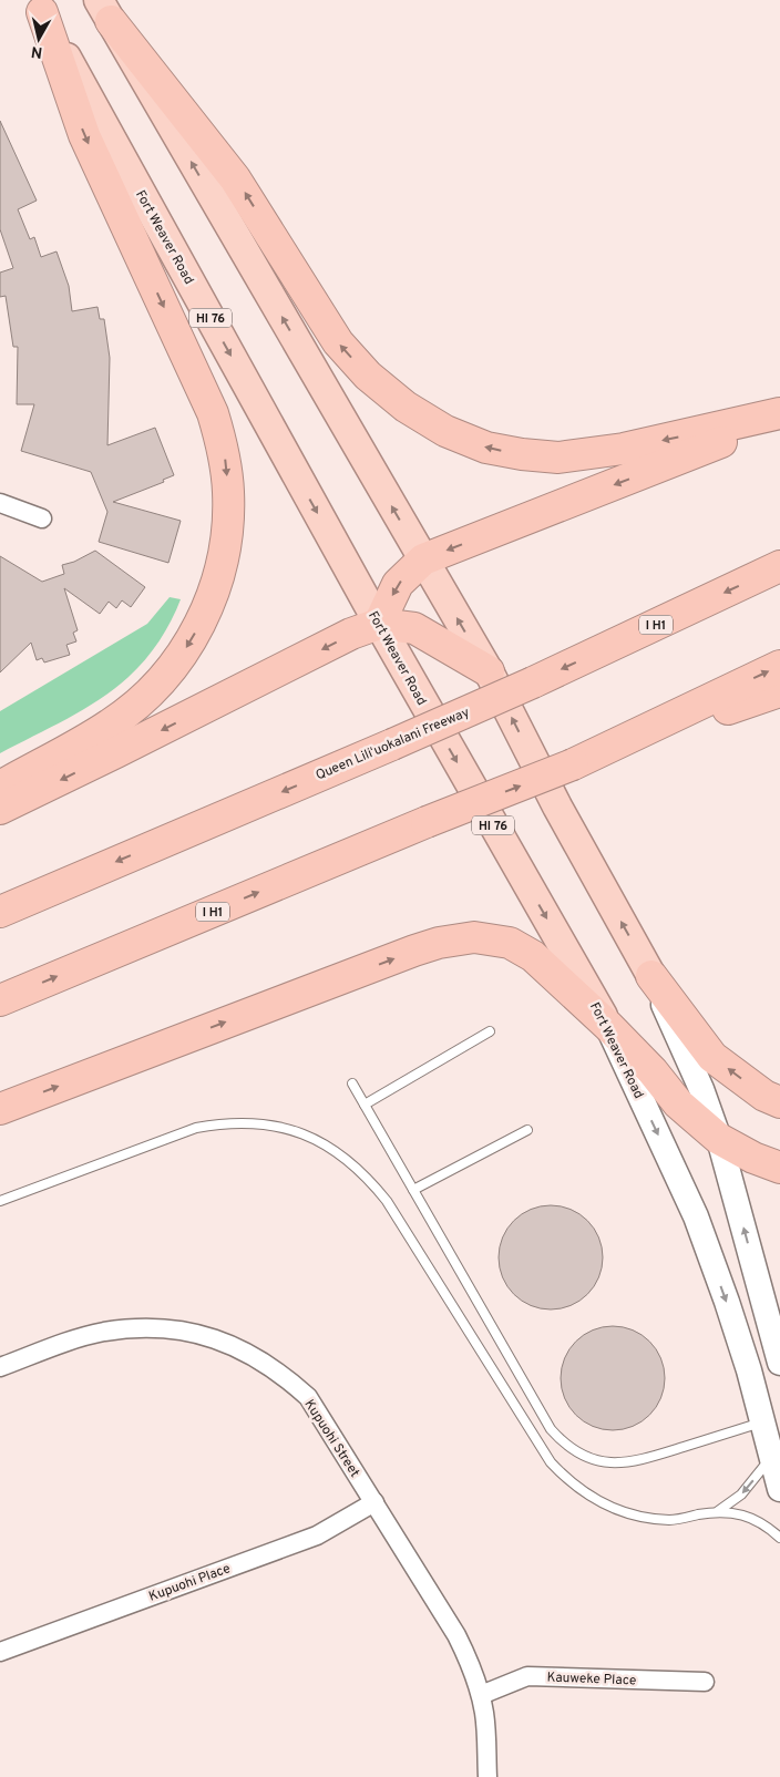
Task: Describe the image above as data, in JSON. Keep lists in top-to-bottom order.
{
  "streets": {
    "highway": [
      "Fort Weaver Road",
      "HI 76",
      "I H1",
      "Queen Liliʻuokalani Freeway"
    ],
    "street": ["Kupuohi Street", "Kupuohi Place", "Kauweke Place"]
  },
  "crossings": [
    ["Kupuohi Street", "Kupuohi Place"],
    ["Kupuohi Street", "Kauweke Place"]
  ],
  "north": "bottom"
}
